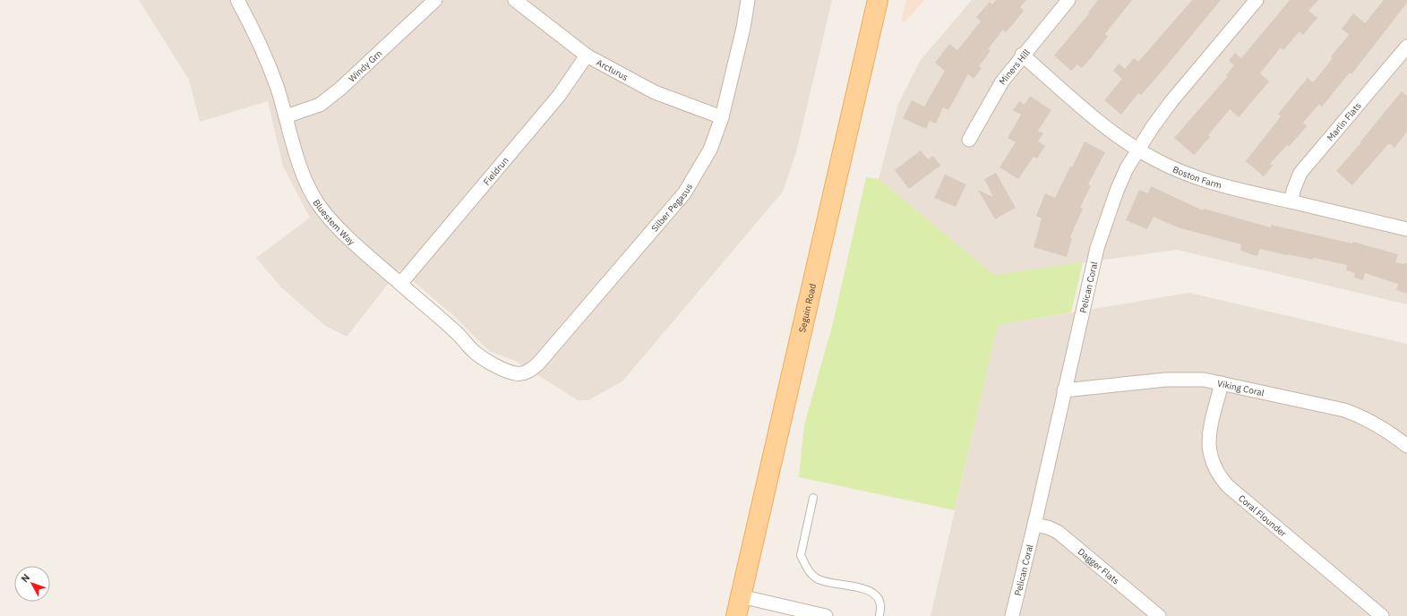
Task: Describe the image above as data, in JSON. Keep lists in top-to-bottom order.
{
  "streets": {
    "main road": ["Seguin Road"],
    "street": [
      "Windy Grn",
      "Miners Hill",
      "Arcturus",
      "Marlin Flats",
      "Fieldrun",
      "Boston Farm",
      "Silber Pegasus",
      "Bluestem Way",
      "Pelican Coral",
      "Viking Coral",
      "Coral Flounder",
      "Dagger Flats"
    ]
  },
  "crossings": [
    ["Windy Grn", "Bluestem Way"],
    ["Miners Hill", "Boston Farm"],
    ["Arcturus", "Fieldrun"],
    ["Arcturus", "Silber Pegasus"],
    ["Marlin Flats", "Boston Farm"],
    ["Fieldrun", "Bluestem Way"],
    ["Boston Farm", "Pelican Coral"],
    ["Silber Pegasus", "Bluestem Way"],
    ["Pelican Coral", "Viking Coral"],
    ["Pelican Coral", "Dagger Flats"],
    ["Viking Coral", "Coral Flounder"]
  ],
  "north": "top left"
}
